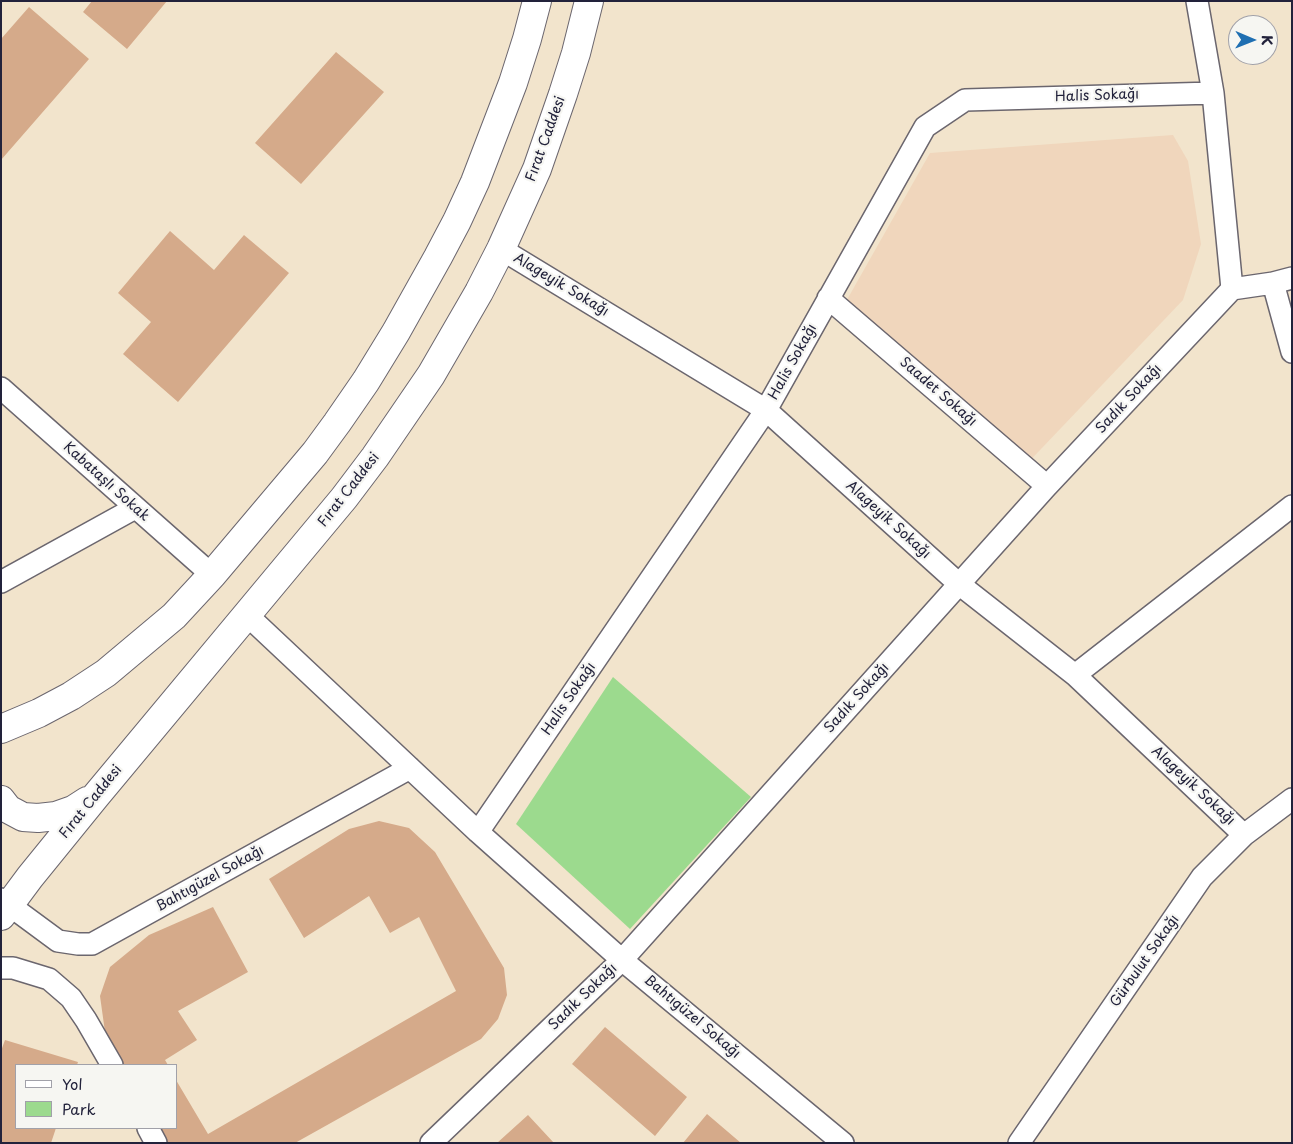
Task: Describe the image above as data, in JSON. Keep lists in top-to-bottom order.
{
  "streets": {
    "main road": ["Fırat Caddesi"],
    "street": [
      "Halis Sokağı",
      "Alageyik Sokağı",
      "Saadet Sokağı",
      "Sadık Sokağı",
      "Kabataşlı Sokak",
      "Bahtıgüzel Sokağı",
      "Gürbulut Sokağı"
    ]
  },
  "crossings": [
    ["Halis Sokağı", "Alageyik Sokağı"],
    ["Halis Sokağı", "Saadet Sokağı"],
    ["Halis Sokağı", "Bahtıgüzel Sokağı"],
    ["Fırat Caddesi", "Alageyik Sokağı"],
    ["Fırat Caddesi", "Bahtıgüzel Sokağı"],
    ["Alageyik Sokağı", "Sadık Sokağı"],
    ["Alageyik Sokağı", "Gürbulut Sokağı"],
    ["Saadet Sokağı", "Sadık Sokağı"],
    ["Sadık Sokağı", "Bahtıgüzel Sokağı"]
  ],
  "legend": ["Yol", "Park"],
  "north": "right"
}
